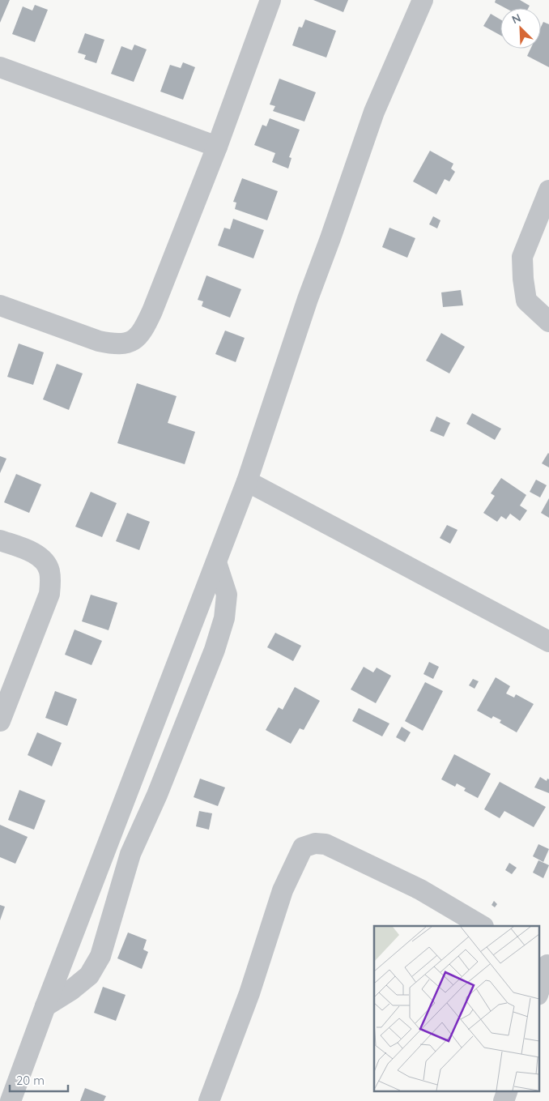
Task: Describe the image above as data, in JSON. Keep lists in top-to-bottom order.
{
  "scale_bar": "20 m",
  "north": "top left"
}
